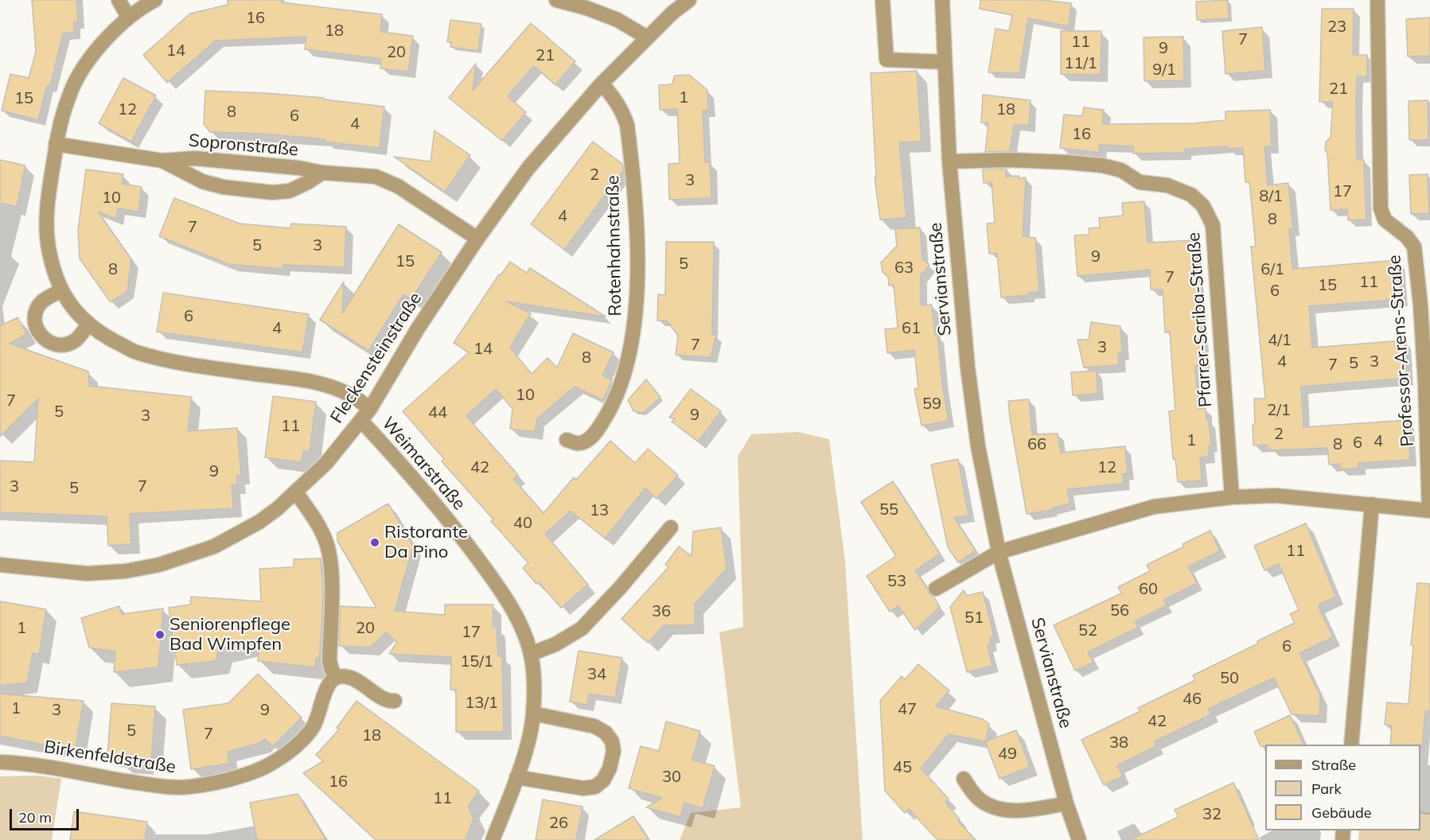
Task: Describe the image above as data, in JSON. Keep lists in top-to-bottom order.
{
  "streets": {
    "street": [
      "Sopronstraße",
      "Rotenhahnstraße",
      "Servianstraße",
      "Pfarrer-Scriba-Straße",
      "Professor-Arens-Straße",
      "Fleckensteinstraße",
      "Weimarstraße",
      "Birkenfeldstraße"
    ]
  },
  "crossings": [
    ["Sopronstraße", "Fleckensteinstraße"],
    ["Rotenhahnstraße", "Fleckensteinstraße"],
    ["Servianstraße", "Pfarrer-Scriba-Straße"],
    ["Fleckensteinstraße", "Weimarstraße"]
  ],
  "places": ["Ristorante Da Pino", "Seniorenpflege Bad Wimpfen"],
  "house_numbers": [
    "16",
    "23",
    "18",
    "7",
    "11",
    "9",
    "14",
    "20",
    "21",
    "11/1",
    "9/1",
    "21",
    "1",
    "15",
    "12",
    "18",
    "8",
    "6",
    "4",
    "16",
    "2",
    "3",
    "17",
    "8/1",
    "10",
    "4",
    "8",
    "7",
    "5",
    "3",
    "9",
    "15",
    "5",
    "63",
    "8",
    "6/1",
    "7",
    "11",
    "15",
    "6",
    "6",
    "4",
    "61",
    "4/1",
    "7",
    "3",
    "14",
    "8",
    "4",
    "3",
    "5",
    "7",
    "10",
    "7",
    "59",
    "2/1",
    "5",
    "44",
    "9",
    "3",
    "11",
    "2",
    "1",
    "4",
    "6",
    "66",
    "8",
    "42",
    "12",
    "9",
    "3",
    "7",
    "5",
    "55",
    "13",
    "40",
    "11",
    "53",
    "60",
    "56",
    "36",
    "51",
    "1",
    "20",
    "52",
    "17",
    "6",
    "15/1",
    "34",
    "50",
    "46",
    "13/1",
    "1",
    "47",
    "3",
    "9",
    "42",
    "5",
    "7",
    "18",
    "38",
    "49",
    "45",
    "30",
    "16",
    "11",
    "32",
    "26"
  ],
  "legend": ["Straße", "Park", "Gebäude"],
  "scale_bar": "20 m"
}
